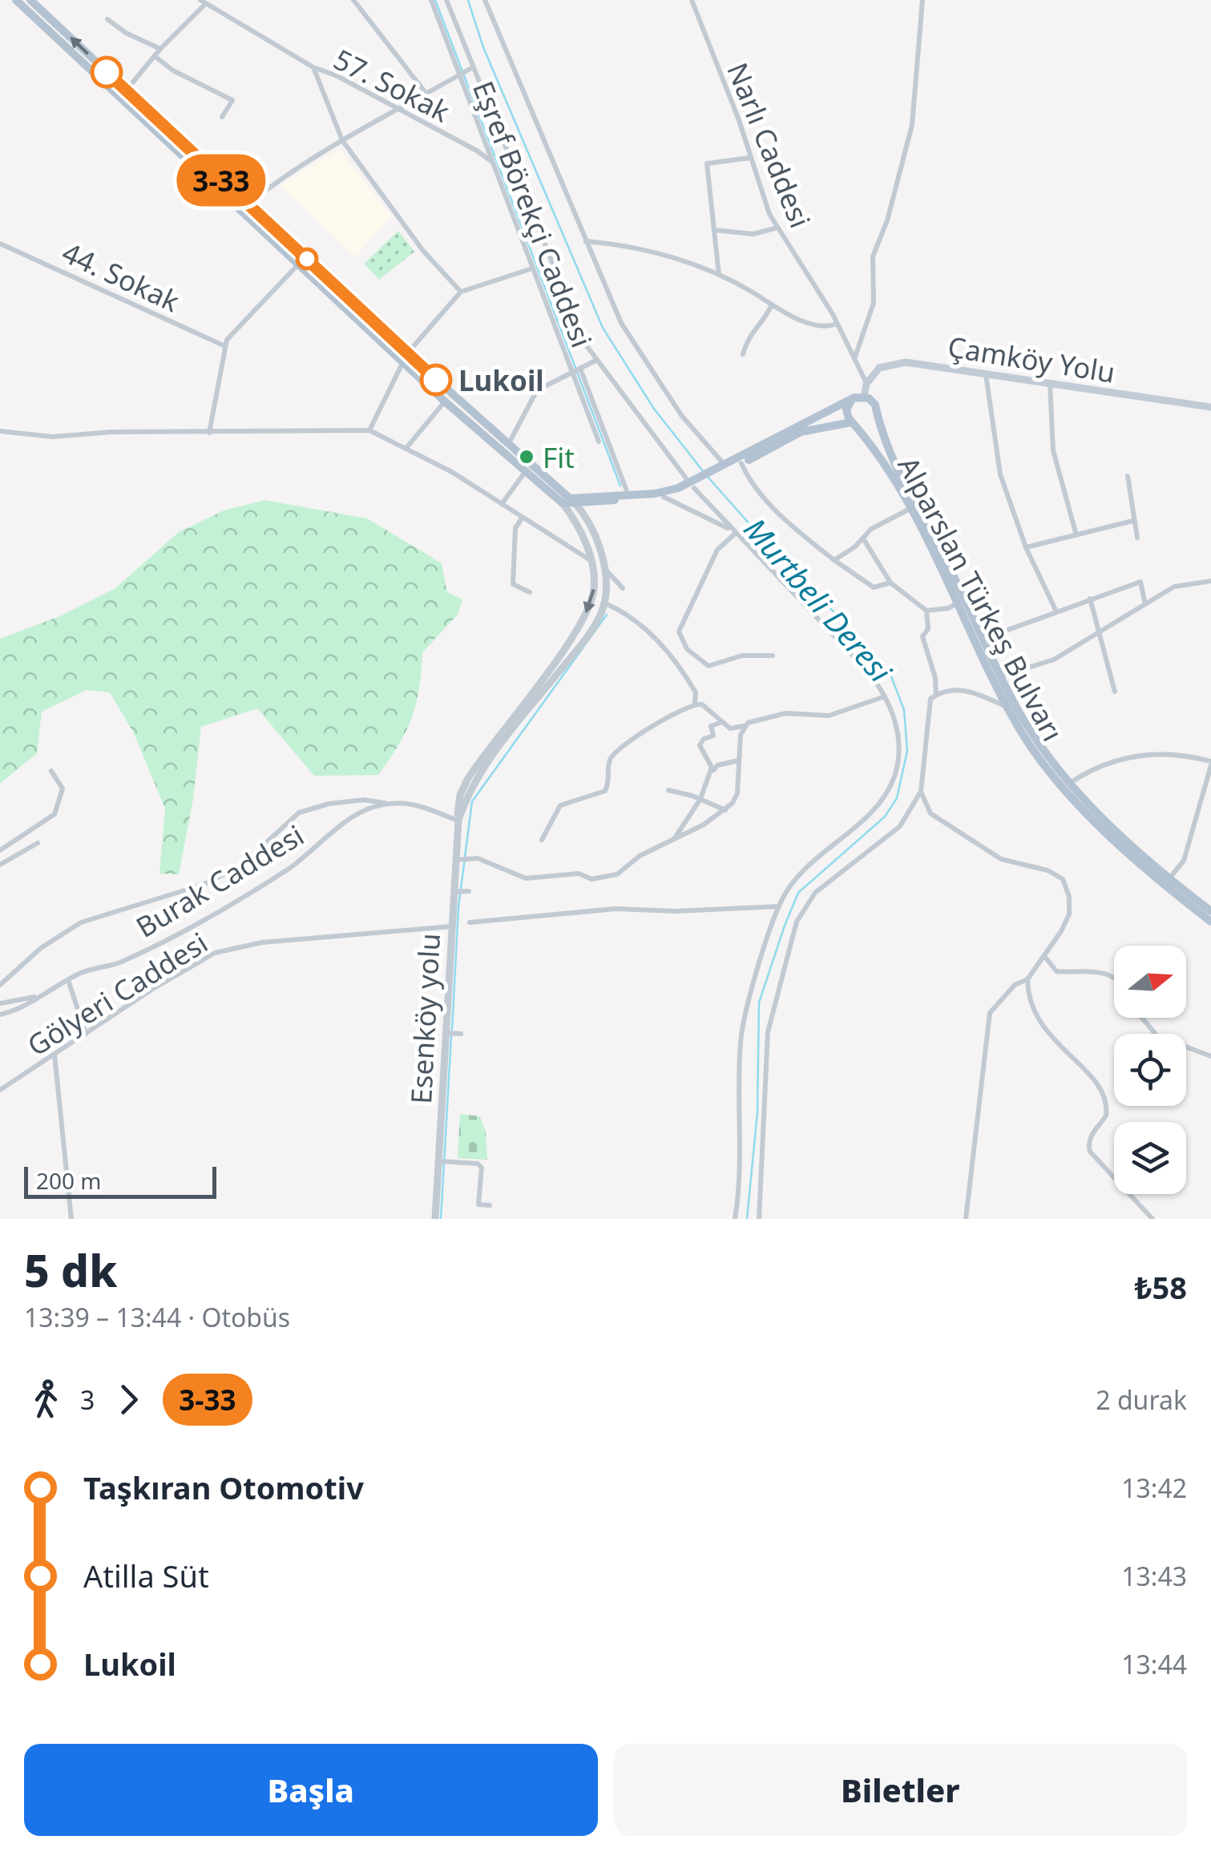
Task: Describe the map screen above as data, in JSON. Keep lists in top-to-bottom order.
{
  "streets": {
    "main road": ["Çamköy Yolu", "Alparslan Türkeş Bulvarı"],
    "street": [
      "57. Sokak",
      "Narlı Caddesi",
      "Eşref Börekçi Caddesi",
      "44. Sokak",
      "Burak Caddesi",
      "Gölyeri Caddesi",
      "Esenköy yolu"
    ]
  },
  "crossings": [
    ["57. Sokak", "Eşref Börekçi Caddesi"],
    ["Narlı Caddesi", "Çamköy Yolu"],
    ["Burak Caddesi", "Esenköy yolu"],
    ["Gölyeri Caddesi", "Esenköy yolu"]
  ],
  "water": ["Murtbeli Deresi"],
  "places": ["Lukoil", "Fit"],
  "lines": ["bus line 3-33"],
  "scale_bar": "200 m",
  "north": "right",
  "page": {
    "on_map": "3-33",
    "scale": "200 m",
    "heading": ["5 dk", "13:39 – 13:44 · Otobüs", "₺58"],
    "legs": ["3", "3-33", "2 durak"],
    "list": [
      {
        "name": "Taşkıran Otomotiv",
        "value": "13:42"
      },
      {
        "name": "Atilla Süt",
        "value": "13:43"
      },
      {
        "name": "Lukoil",
        "value": "13:44"
      }
    ],
    "buttons": ["Başla", "Biletler"]
  }
}
